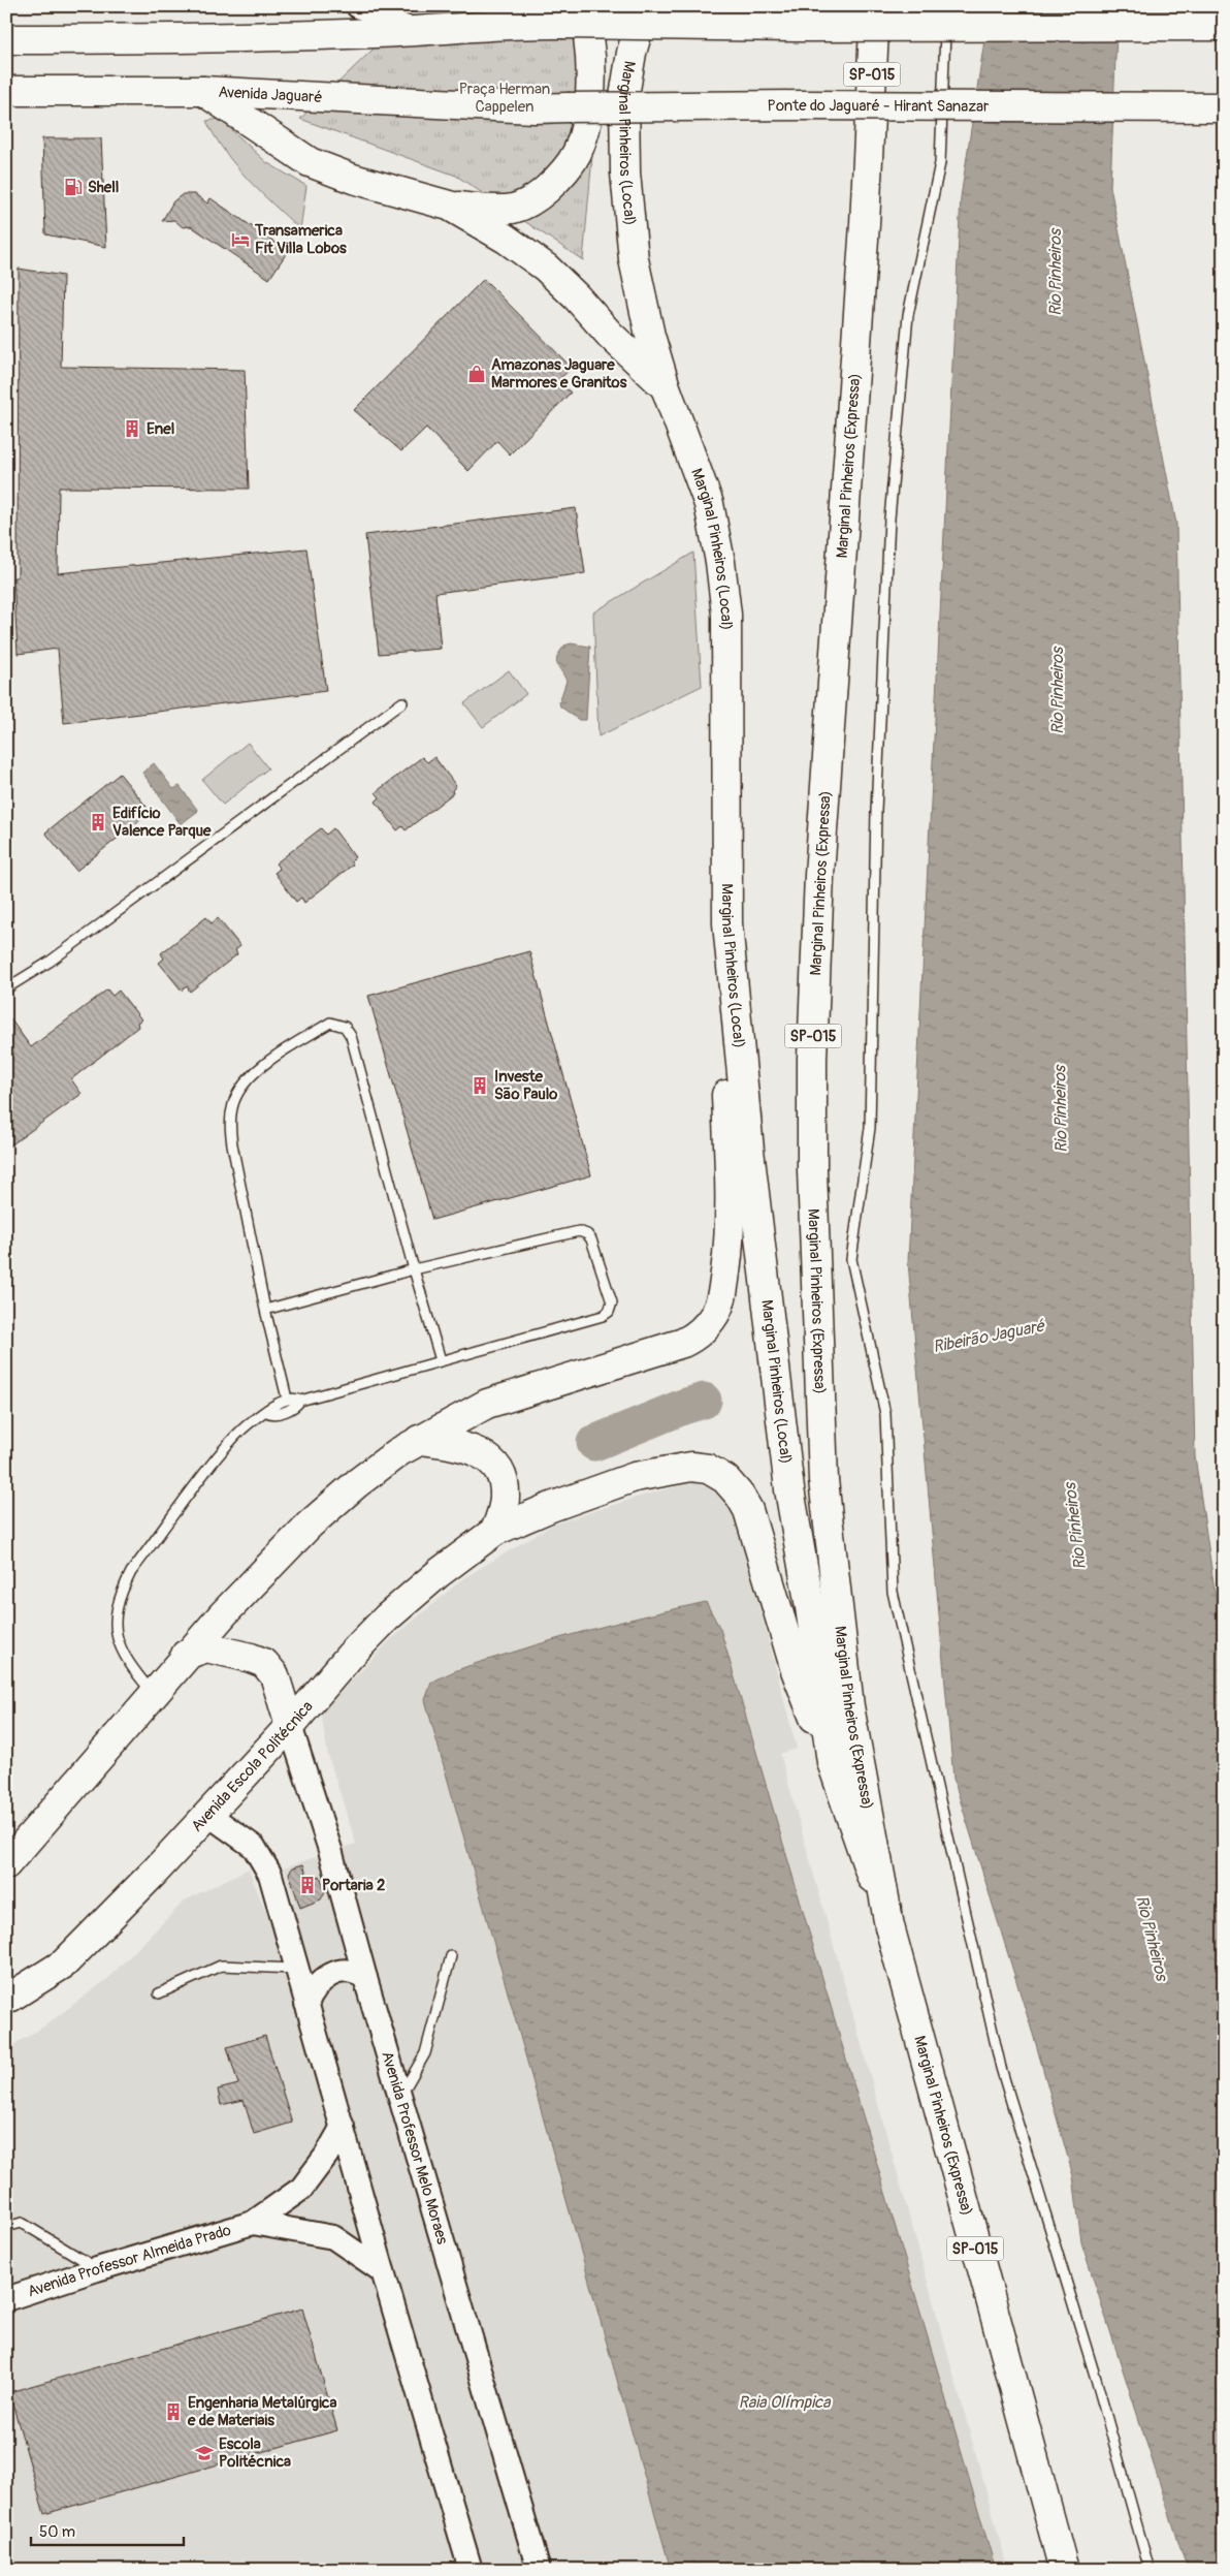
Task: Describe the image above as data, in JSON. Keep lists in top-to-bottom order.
{
  "streets": {
    "highway": [
      "SP-015",
      "Avenida Jaguaré",
      "Ponte do Jaguaré - Hirant Sanazar",
      "Marginal Pinheiros (Local)",
      "Marginal Pinheiros (Expressa)",
      "Avenida Escola Politécnica"
    ],
    "street": ["Avenida Professor Melo Moraes", "Avenida Professor Almeida Prado"]
  },
  "crossings": [
    ["Avenida Jaguaré", "Ponte do Jaguaré - Hirant Sanazar"],
    ["Marginal Pinheiros (Local)", "Marginal Pinheiros (Expressa)"],
    ["Marginal Pinheiros (Local)", "Avenida Escola Politécnica"],
    ["Avenida Escola Politécnica", "Avenida Professor Melo Moraes"]
  ],
  "water": ["Rio Pinheiros", "Ribeirão Jaguaré", "Raia Olímpica"],
  "parks": ["Praça Herman Cappelen"],
  "places": {
    "fuel station": ["Shell"],
    "hotel": ["Transamerica Fit Villa Lobos"],
    "shop": ["Amazonas Jaguare Marmores e Granitos"],
    "building": [
      "Enel",
      "Edifício Valence Parque",
      "Investe São Paulo",
      "Portaria 2",
      "Engenharia Metalúrgica e de Materiais"
    ],
    "school or university": ["Escola Politécnica"]
  },
  "scale_bar": "50 m"
}
